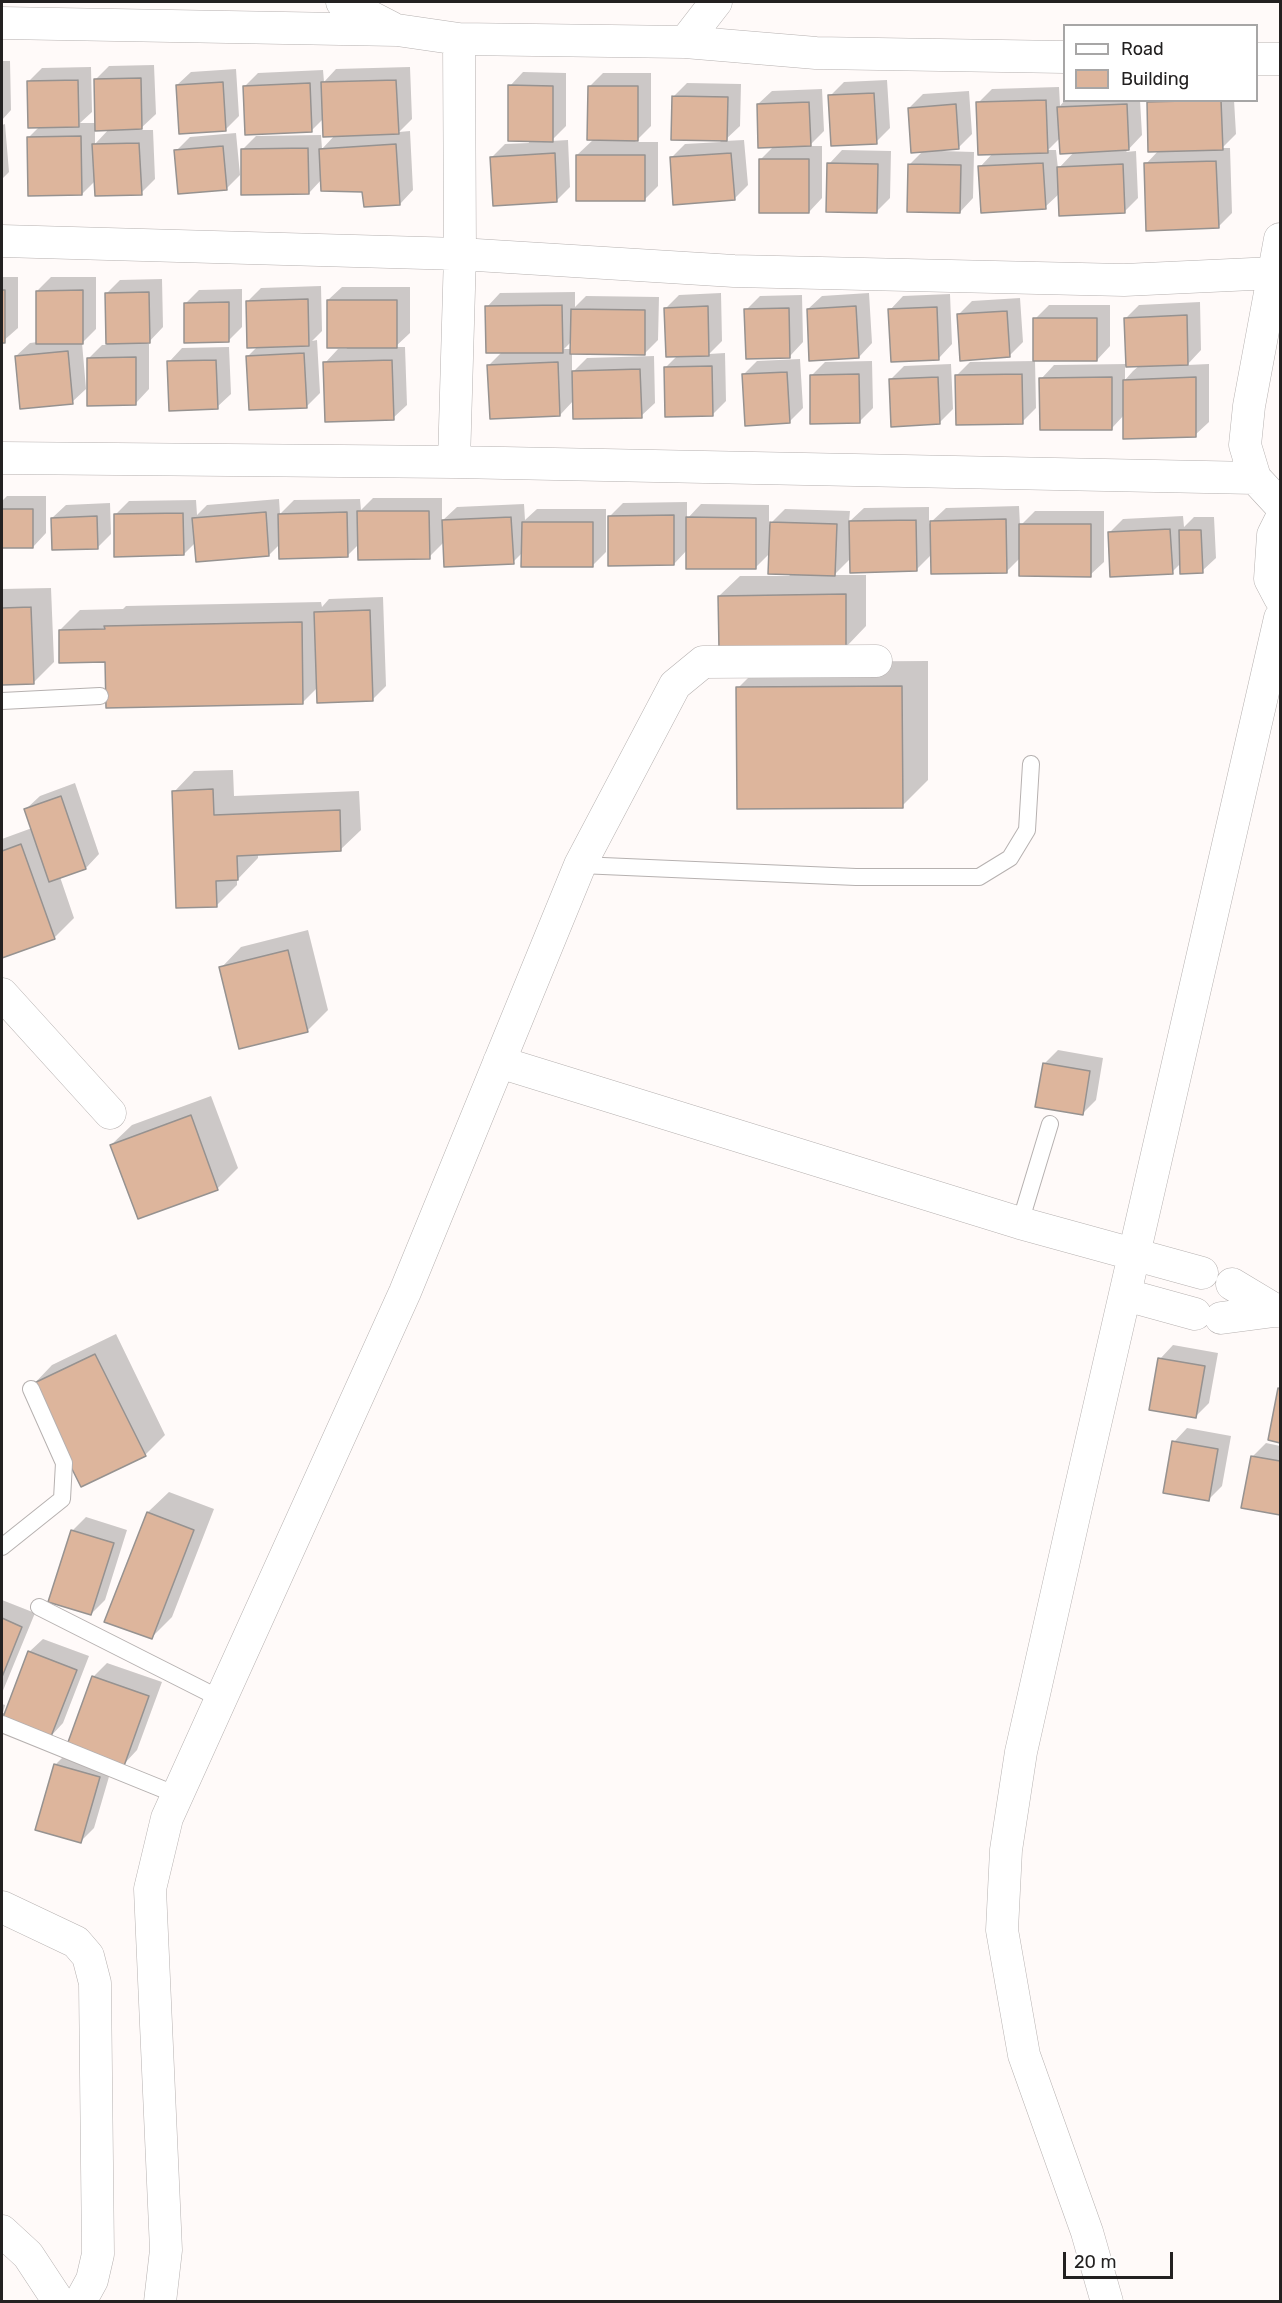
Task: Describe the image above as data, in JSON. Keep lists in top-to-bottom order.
{
  "legend": ["Road", "Building"],
  "scale_bar": "20 m"
}
